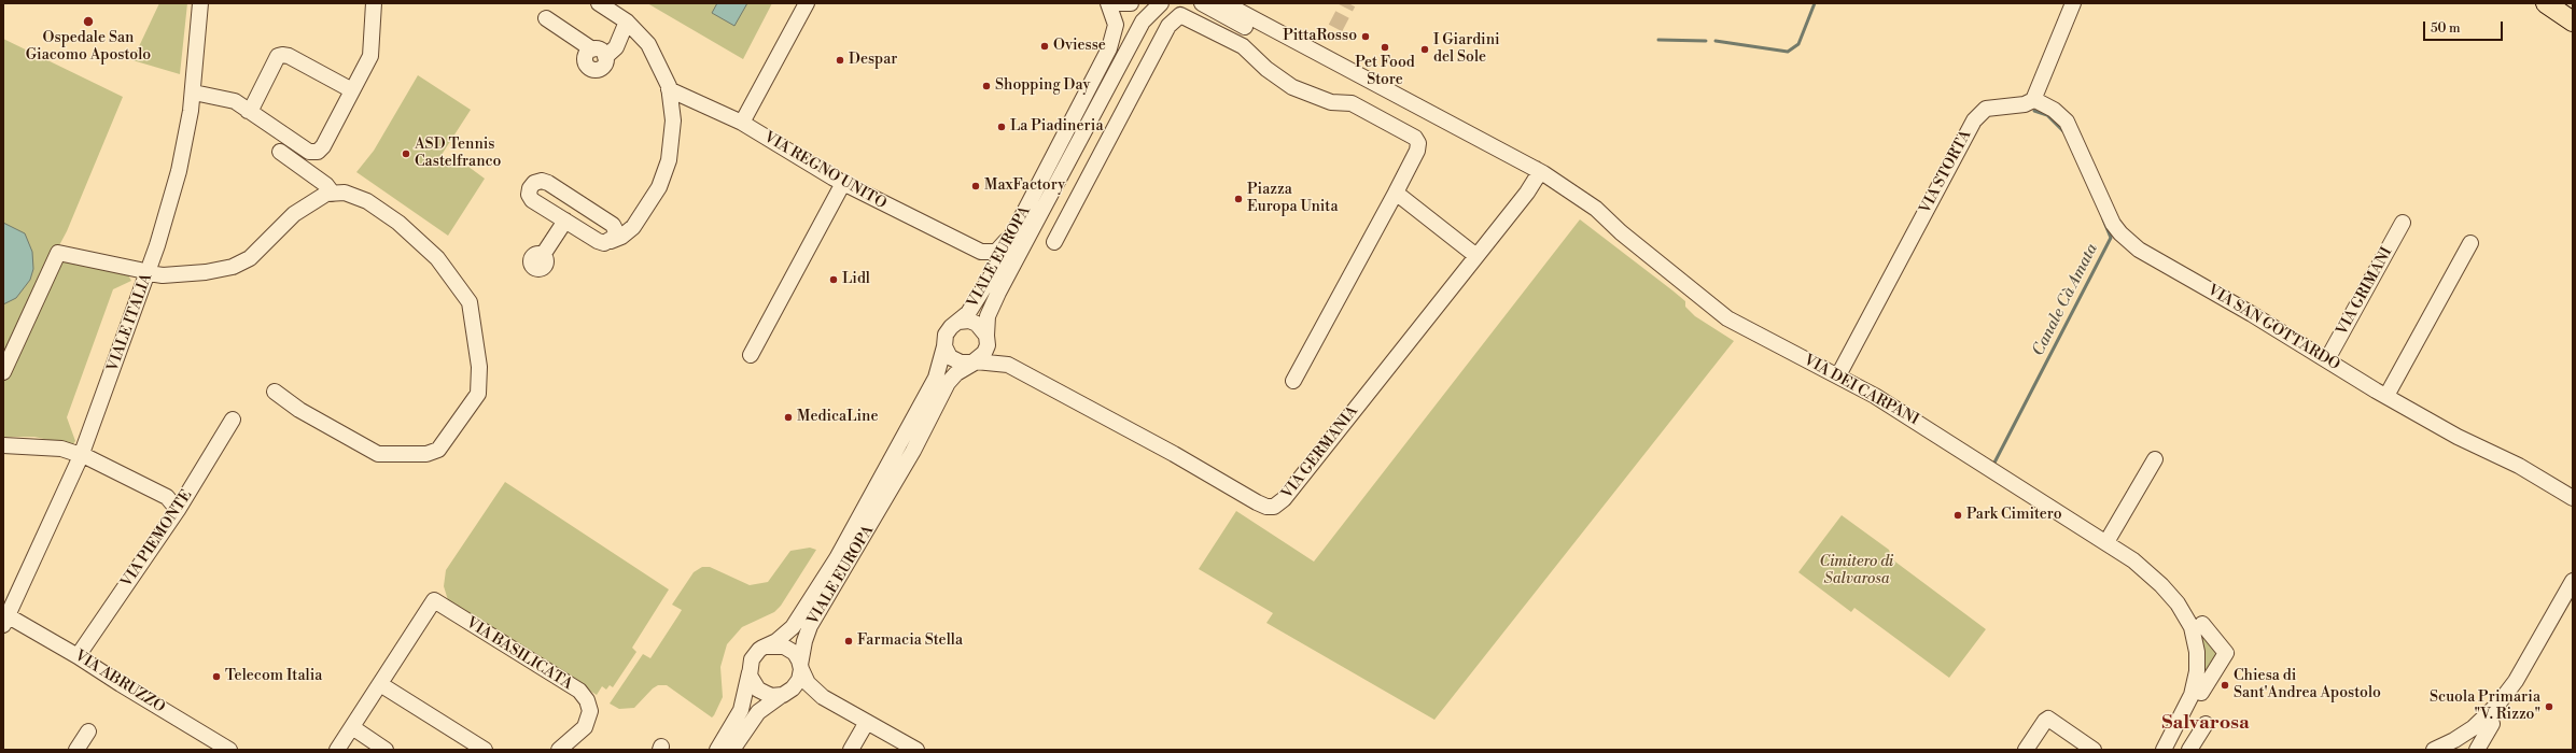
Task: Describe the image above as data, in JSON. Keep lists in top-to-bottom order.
{
  "streets": {
    "street": [
      "VIA REGNO UNITO",
      "VIA STORTA",
      "VIALE EUROPA",
      "VIA GRIMANI",
      "VIALE ITALIA",
      "VIA SAN GOTTARDO",
      "VIA DEI CARPANI",
      "VIA GERMANIA",
      "VIA PIEMONTE",
      "VIA BASILICATA",
      "VIA ABRUZZO"
    ]
  },
  "crossings": [
    ["VIA STORTA", "VIA SAN GOTTARDO"],
    ["VIA STORTA", "VIA DEI CARPANI"],
    ["VIALE EUROPA", "VIA GERMANIA"],
    ["VIA GRIMANI", "VIA SAN GOTTARDO"],
    ["VIALE ITALIA", "VIA ABRUZZO"],
    ["VIA DEI CARPANI", "VIA GERMANIA"],
    ["VIA PIEMONTE", "VIA ABRUZZO"]
  ],
  "districts": ["Salvarosa"],
  "water": ["Canale Cà Amata"],
  "parks": ["Cimitero di Salvarosa"],
  "places": [
    "Ospedale San Giacomo Apostolo",
    "PittaRosso",
    "Oviesse",
    "Pet Food Store",
    "I Giardini del Sole",
    "Despar",
    "Shopping Day",
    "La Piadineria",
    "ASD Tennis Castelfranco",
    "MaxFactory",
    "Piazza Europa Unita",
    "Lidl",
    "MedicaLine",
    "Park Cimitero",
    "Farmacia Stella",
    "Telecom Italia",
    "Chiesa di Sant'Andrea Apostolo",
    "Scuola Primaria \"V. Rizzo\""
  ],
  "scale_bar": "50 m"
}
